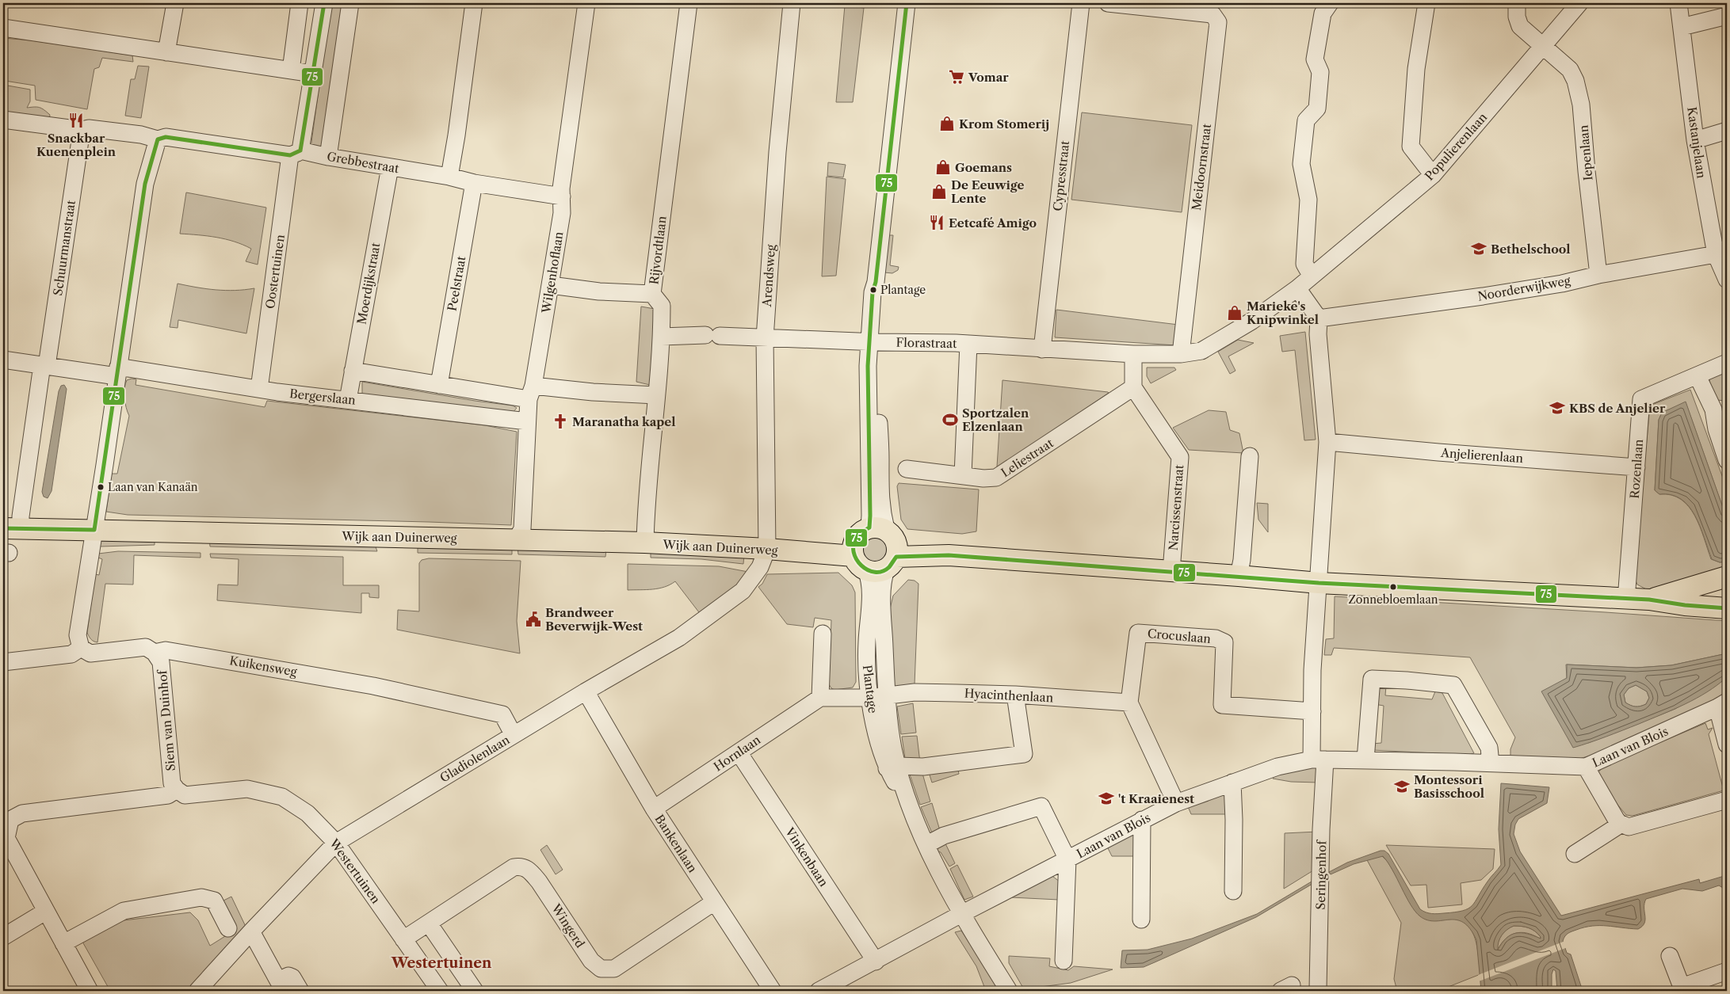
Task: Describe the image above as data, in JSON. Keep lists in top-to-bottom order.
{
  "streets": {
    "main road": ["Wijk aan Duinerweg"],
    "street": [
      "Kastanjelaan",
      "Populierenlaan",
      "Iepenlaan",
      "Grebbestraat",
      "Meidoornstraat",
      "Cypresstraat",
      "Schuurmanstraat",
      "Rijvordtlaan",
      "Oostertuinen",
      "Wilgenhoflaan",
      "Arendsweg",
      "Moerdijkstraat",
      "Peelstraat",
      "Noorderwijkweg",
      "Florastraat",
      "Bergerslaan",
      "Anjelierenlaan",
      "Leliestraat",
      "Rozenlaan",
      "Narcissenstraat",
      "Crocuslaan",
      "Kuikensweg",
      "Plantage",
      "Hyacinthenlaan",
      "Siem van Duinhof",
      "Laan van Blois",
      "Hornlaan",
      "Gladiolenlaan",
      "Bankenlaan",
      "Vinkenbaan",
      "Westertuinen",
      "Seringenhof",
      "Wingerd"
    ]
  },
  "crossings": [
    ["Kastanjelaan", "Noorderwijkweg"],
    ["Populierenlaan", "Iepenlaan"],
    ["Populierenlaan", "Florastraat"],
    ["Iepenlaan", "Noorderwijkweg"],
    ["Grebbestraat", "Schuurmanstraat"],
    ["Grebbestraat", "Oostertuinen"],
    ["Grebbestraat", "Wilgenhoflaan"],
    ["Grebbestraat", "Moerdijkstraat"],
    ["Grebbestraat", "Peelstraat"],
    ["Meidoornstraat", "Florastraat"],
    ["Cypresstraat", "Florastraat"],
    ["Schuurmanstraat", "Bergerslaan"],
    ["Schuurmanstraat", "Wijk aan Duinerweg"],
    ["Rijvordtlaan", "Florastraat"],
    ["Rijvordtlaan", "Wijk aan Duinerweg"],
    ["Oostertuinen", "Bergerslaan"],
    ["Wilgenhoflaan", "Bergerslaan"],
    ["Wilgenhoflaan", "Wijk aan Duinerweg"],
    ["Arendsweg", "Florastraat"],
    ["Arendsweg", "Wijk aan Duinerweg"],
    ["Arendsweg", "Gladiolenlaan"],
    ["Moerdijkstraat", "Bergerslaan"],
    ["Florastraat", "Plantage"],
    ["Anjelierenlaan", "Rozenlaan"],
    ["Leliestraat", "Narcissenstraat"],
    ["Rozenlaan", "Wijk aan Duinerweg"],
    ["Narcissenstraat", "Wijk aan Duinerweg"],
    ["Wijk aan Duinerweg", "Plantage"],
    ["Wijk aan Duinerweg", "Gladiolenlaan"],
    ["Crocuslaan", "Hyacinthenlaan"],
    ["Kuikensweg", "Siem van Duinhof"],
    ["Kuikensweg", "Gladiolenlaan"],
    ["Plantage", "Hyacinthenlaan"],
    ["Plantage", "Laan van Blois"],
    ["Siem van Duinhof", "Westertuinen"],
    ["Laan van Blois", "Vinkenbaan"],
    ["Laan van Blois", "Seringenhof"],
    ["Hornlaan", "Bankenlaan"],
    ["Hornlaan", "Vinkenbaan"],
    ["Gladiolenlaan", "Bankenlaan"],
    ["Gladiolenlaan", "Westertuinen"],
    ["Bankenlaan", "Wingerd"],
    ["Westertuinen", "Wingerd"]
  ],
  "districts": ["Westertuinen"],
  "places": {
    "supermarket": ["Vomar"],
    "restaurant": ["Snackbar Kuenenplein", "Eetcafé Amigo"],
    "shop": [
      "Krom Stomerij",
      "Goemans",
      "De Eeuwige Lente",
      "Marieke's Knipwinkel"
    ],
    "school or university": [
      "Bethelschool",
      "KBS de Anjelier",
      "Montessori Basisschool",
      "'t Kraaienest"
    ],
    "other": ["Plantage", "Laan van Kanaän", "Zonnebloemlaan"],
    "sports": ["Sportzalen Elzenlaan"],
    "church": ["Maranatha kapel"],
    "public building": ["Brandweer Beverwijk-West"]
  },
  "lines": ["transit line 75"]
}
